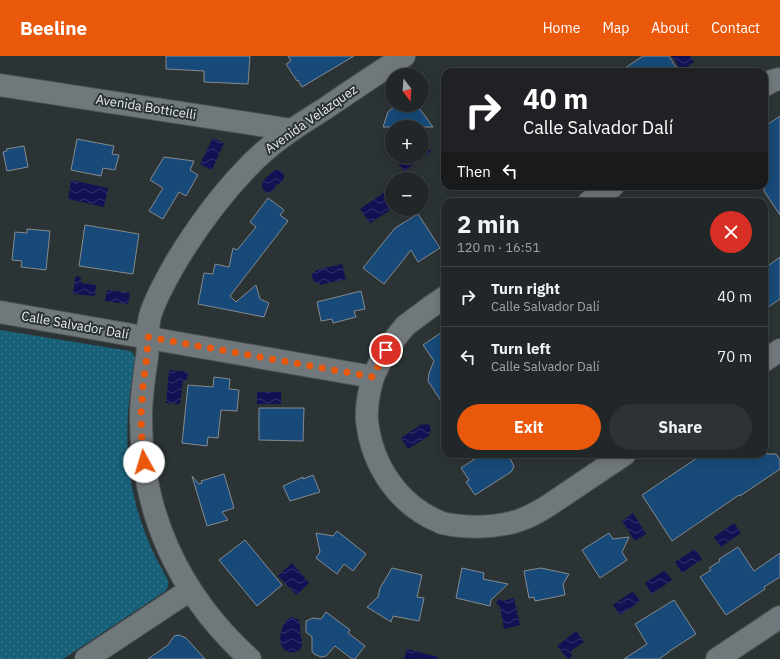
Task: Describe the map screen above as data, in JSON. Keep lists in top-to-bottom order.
{
  "streets": {
    "street": ["Avenida Botticelli", "Avenida Velázquez", "Calle Salvador Dalí"]
  },
  "crossings": [
    ["Avenida Botticelli", "Avenida Velázquez"],
    ["Avenida Velázquez", "Calle Salvador Dalí"]
  ],
  "north": "bottom",
  "page": {
    "header": "Beeline",
    "nav": [
      "Home",
      "Map",
      "About",
      "Contact"
    ],
    "map_buttons": ["+", "−"],
    "turn": ["40 m", "Calle Salvador Dalí"],
    "then": "Then",
    "heading": ["2 min", "120 m · 16:51"],
    "list": [
      {
        "name": "Turn right",
        "note": "Calle Salvador Dalí",
        "value": "40 m"
      },
      {
        "name": "Turn left",
        "note": "Calle Salvador Dalí",
        "value": "70 m"
      }
    ],
    "buttons": ["Exit", "Share"]
  }
}
